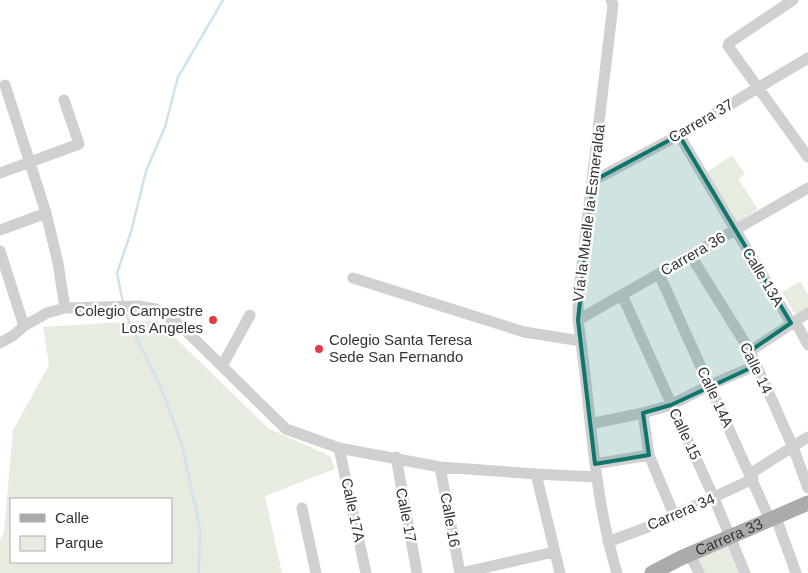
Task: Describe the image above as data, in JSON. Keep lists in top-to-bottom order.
{
  "streets": {
    "main road": ["Carrera 33"],
    "street": [
      "Carrera 37",
      "Vía la Muelle la Esmeralda",
      "Carrera 36",
      "Calle 13A",
      "Calle 14",
      "Calle 14A",
      "Calle 15",
      "Calle 17A",
      "Carrera 34",
      "Calle 17",
      "Calle 16"
    ]
  },
  "crossings": [
    ["Carrera 37", "Vía la Muelle la Esmeralda"],
    ["Carrera 37", "Calle 13A"],
    ["Vía la Muelle la Esmeralda", "Carrera 36"],
    ["Vía la Muelle la Esmeralda", "Carrera 34"],
    ["Carrera 36", "Calle 13A"],
    ["Carrera 36", "Calle 14"],
    ["Carrera 36", "Calle 14A"],
    ["Carrera 36", "Calle 15"],
    ["Calle 14", "Carrera 34"],
    ["Calle 14A", "Carrera 34"],
    ["Calle 14A", "Carrera 33"],
    ["Calle 15", "Carrera 34"],
    ["Calle 15", "Carrera 33"]
  ],
  "places": ["Colegio Campestre Los Angeles", "Colegio Santa Teresa Sede San Fernando"],
  "legend": ["Calle", "Parque"]
}
